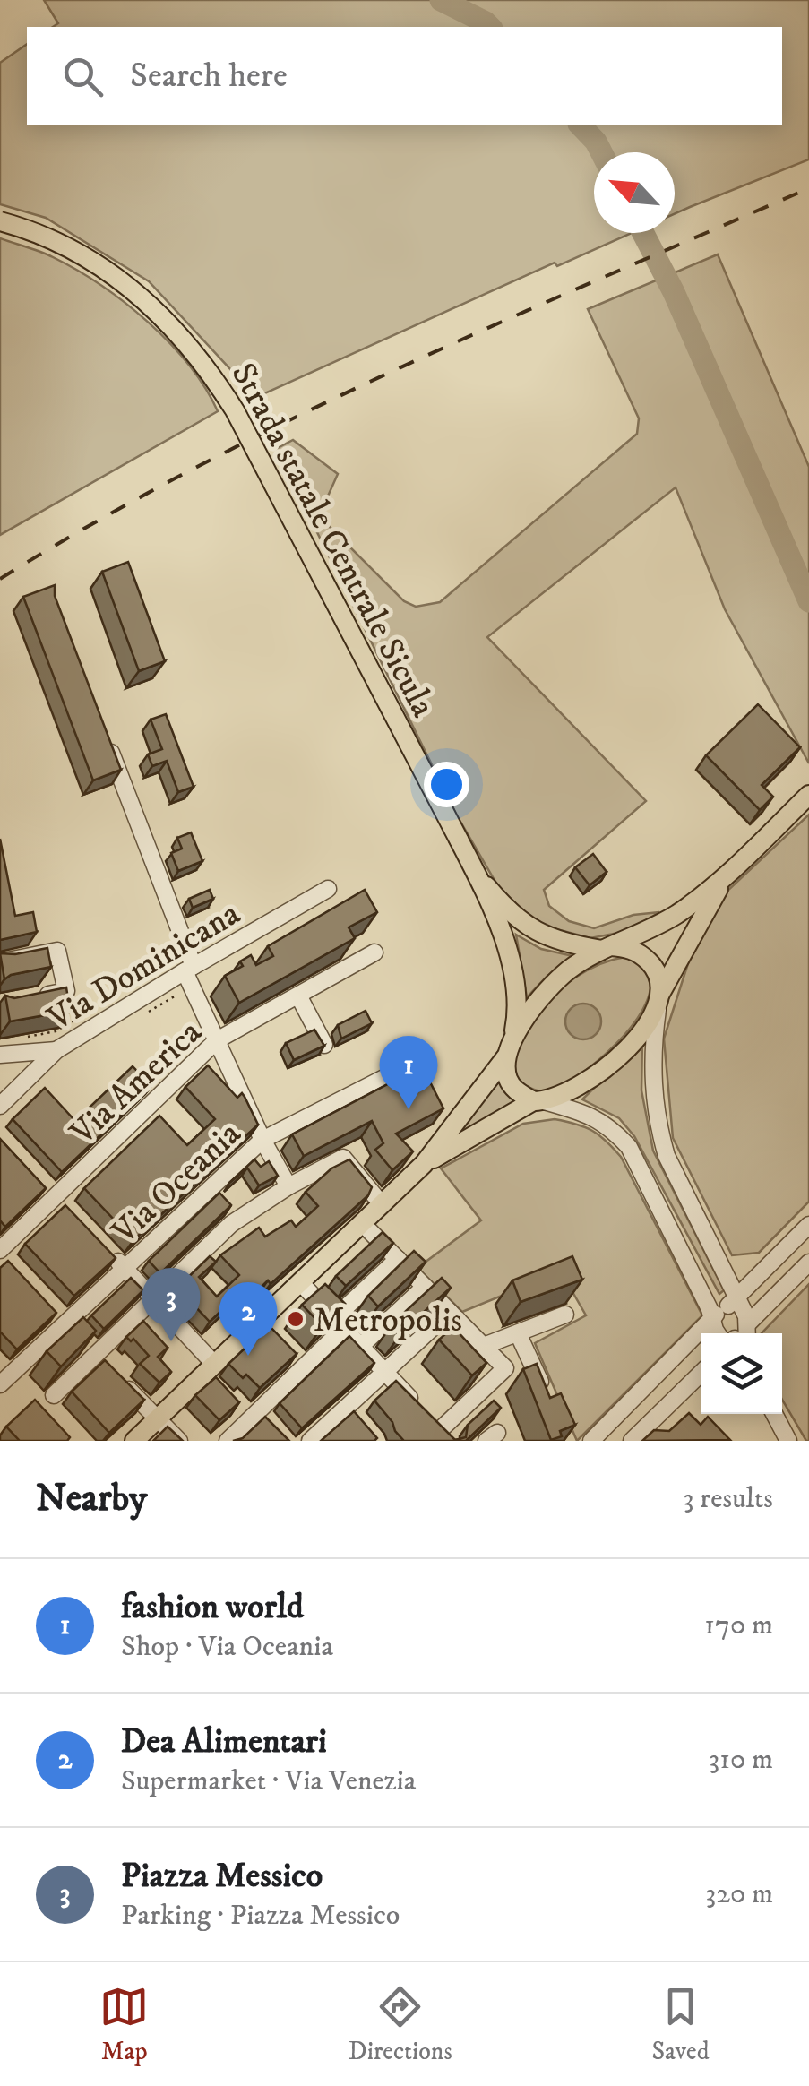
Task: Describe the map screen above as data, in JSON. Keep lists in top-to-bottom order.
{
  "streets": {
    "main road": ["Strada statale Centrale Sicula"],
    "street": ["Via Dominicana", "Via America", "Via Oceania"]
  },
  "places": ["Metropolis"],
  "north": "top left",
  "page": {
    "search": "Search here",
    "pins": ["1", "3", "2"],
    "heading": ["Nearby", "3 results"],
    "list": [
      {
        "mark": "1",
        "name": "fashion world",
        "note": "Shop · Via Oceania",
        "value": "170 m"
      },
      {
        "mark": "2",
        "name": "Dea Alimentari",
        "note": "Supermarket · Via Venezia",
        "value": "310 m"
      },
      {
        "mark": "3",
        "name": "Piazza Messico",
        "note": "Parking · Piazza Messico",
        "value": "320 m"
      }
    ],
    "nav": ["Map", "Directions", "Saved"]
  }
}
